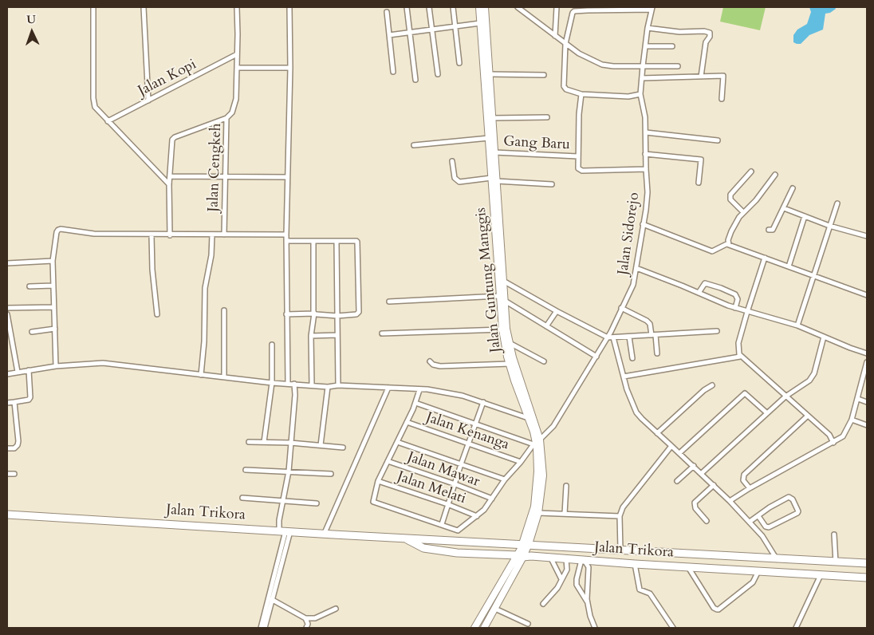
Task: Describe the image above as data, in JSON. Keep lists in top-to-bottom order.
{
  "streets": {
    "main road": ["Jalan Trikora"],
    "street": [
      "Jalan Kopi",
      "Gang Baru",
      "Jalan Cengkeh",
      "Jalan Sidorejo",
      "Jalan Guntung Manggis",
      "Jalan Kenanga",
      "Jalan Mawar",
      "Jalan Melati"
    ]
  },
  "crossings": [
    ["Jalan Kopi", "Jalan Cengkeh"],
    ["Gang Baru", "Jalan Guntung Manggis"],
    ["Jalan Sidorejo", "Jalan Guntung Manggis"],
    ["Jalan Sidorejo", "Jalan Kenanga"],
    ["Jalan Sidorejo", "Jalan Mawar"],
    ["Jalan Sidorejo", "Jalan Melati"],
    ["Jalan Guntung Manggis", "Jalan Trikora"]
  ],
  "north": "top"
}
